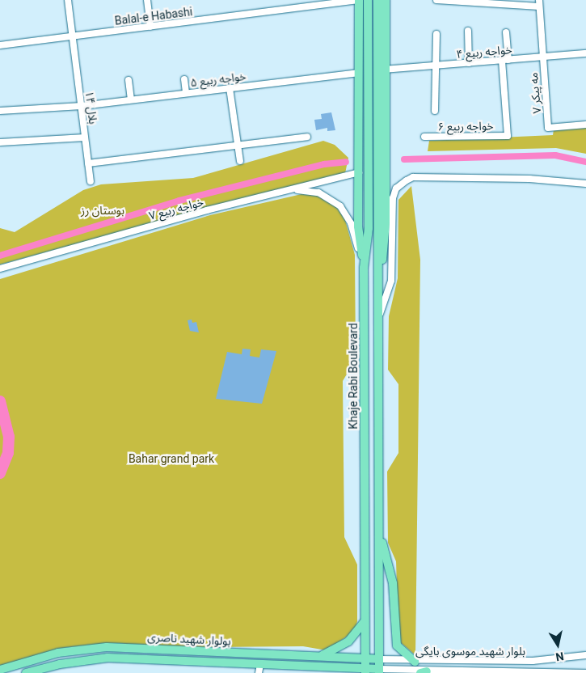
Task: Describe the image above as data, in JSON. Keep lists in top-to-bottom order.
{
  "streets": {
    "main road": ["Khaje Rabi Boulevard", "بولوار شهید ناصری"],
    "street": [
      "Balal-e Habashi",
      "خواجه ربیع ۴",
      "خواجه ربیع ۵",
      "مه پیکر ۷",
      "بلال ۱۴",
      "خواجه ربیع ۶",
      "خواجه ربیع ۷",
      "بلوار شهید موسوی بایگی"
    ]
  },
  "crossings": [
    ["Balal-e Habashi", "بلال ۱۴"],
    ["خواجه ربیع ۴", "مه پیکر ۷"],
    ["خواجه ربیع ۴", "خواجه ربیع ۶"],
    ["خواجه ربیع ۵", "بلال ۱۴"],
    ["Khaje Rabi Boulevard", "بولوار شهید ناصری"],
    ["بولوار شهید ناصری", "بلوار شهید موسوی بایگی"]
  ],
  "parks": ["بوستان رز", "Bahar grand park"],
  "north": "bottom"
}
